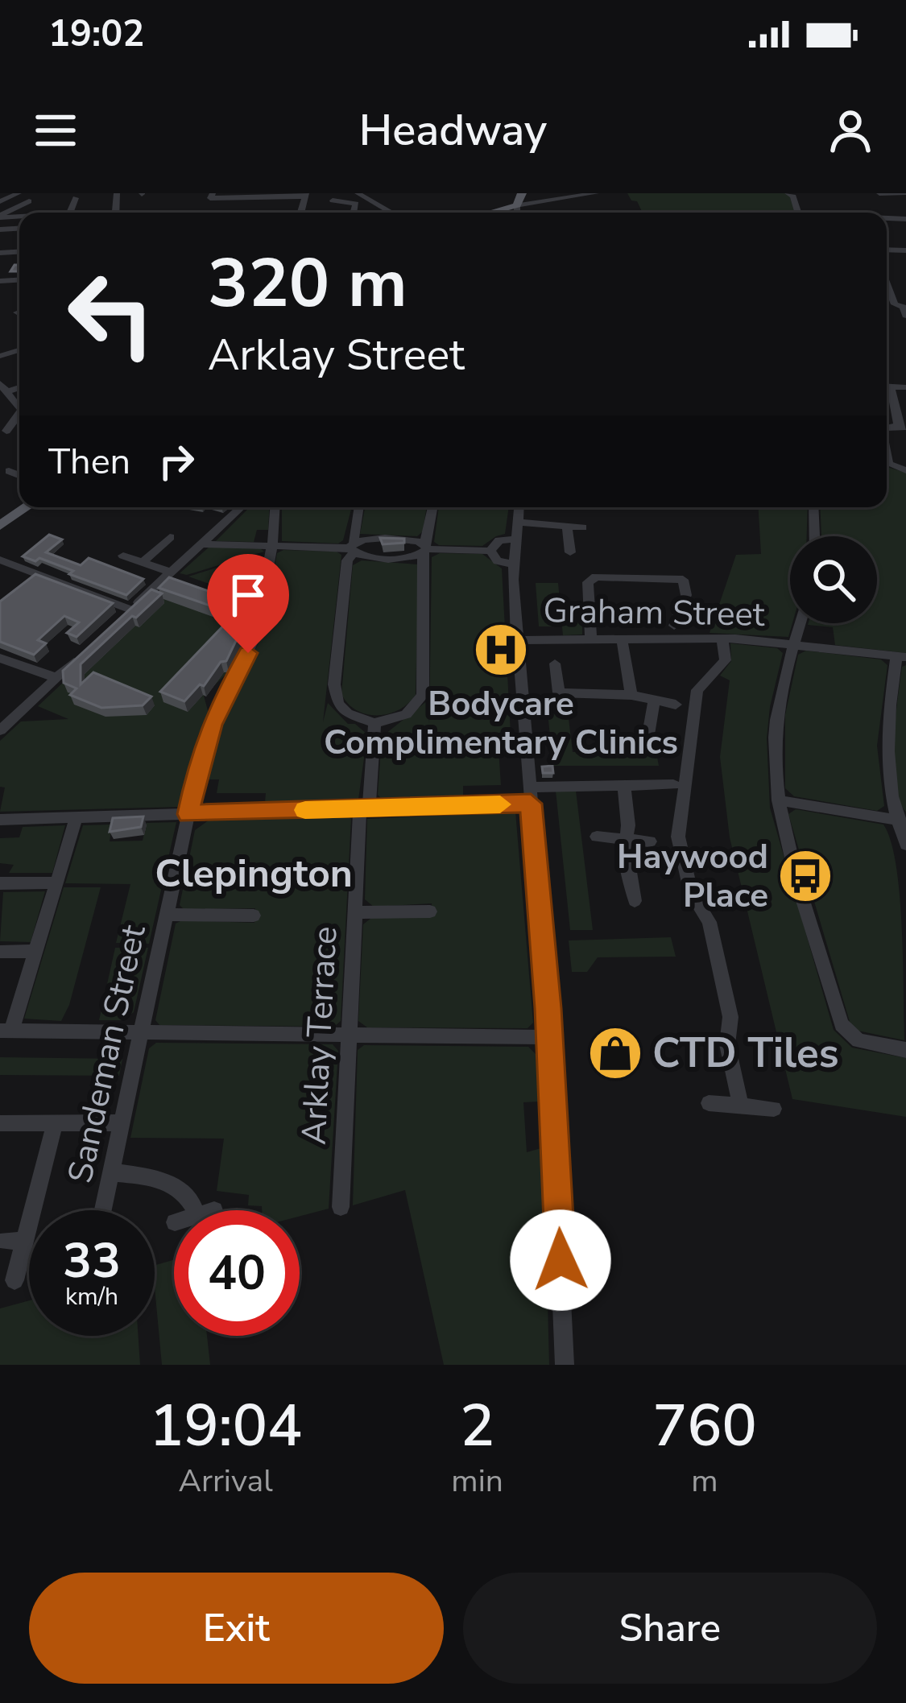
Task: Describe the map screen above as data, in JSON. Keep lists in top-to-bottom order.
{
  "streets": {
    "street": ["Graham Street", "Arklay Terrace", "Sandeman Street"]
  },
  "districts": ["Clepington"],
  "places": {
    "hospital": ["Bodycare Complimentary Clinics"],
    "bus stop": ["Haywood Place"],
    "shop": ["CTD Tiles"]
  },
  "page": {
    "status": "19:02",
    "header": "Headway",
    "turn": ["320 m", "Arklay Street"],
    "then": "Then",
    "speed": "33 km/h",
    "limit": "40",
    "eta": [
      "19:04",
      "Arrival",
      "2",
      "min",
      "760",
      "m"
    ],
    "buttons": ["Exit", "Share"]
  }
}
